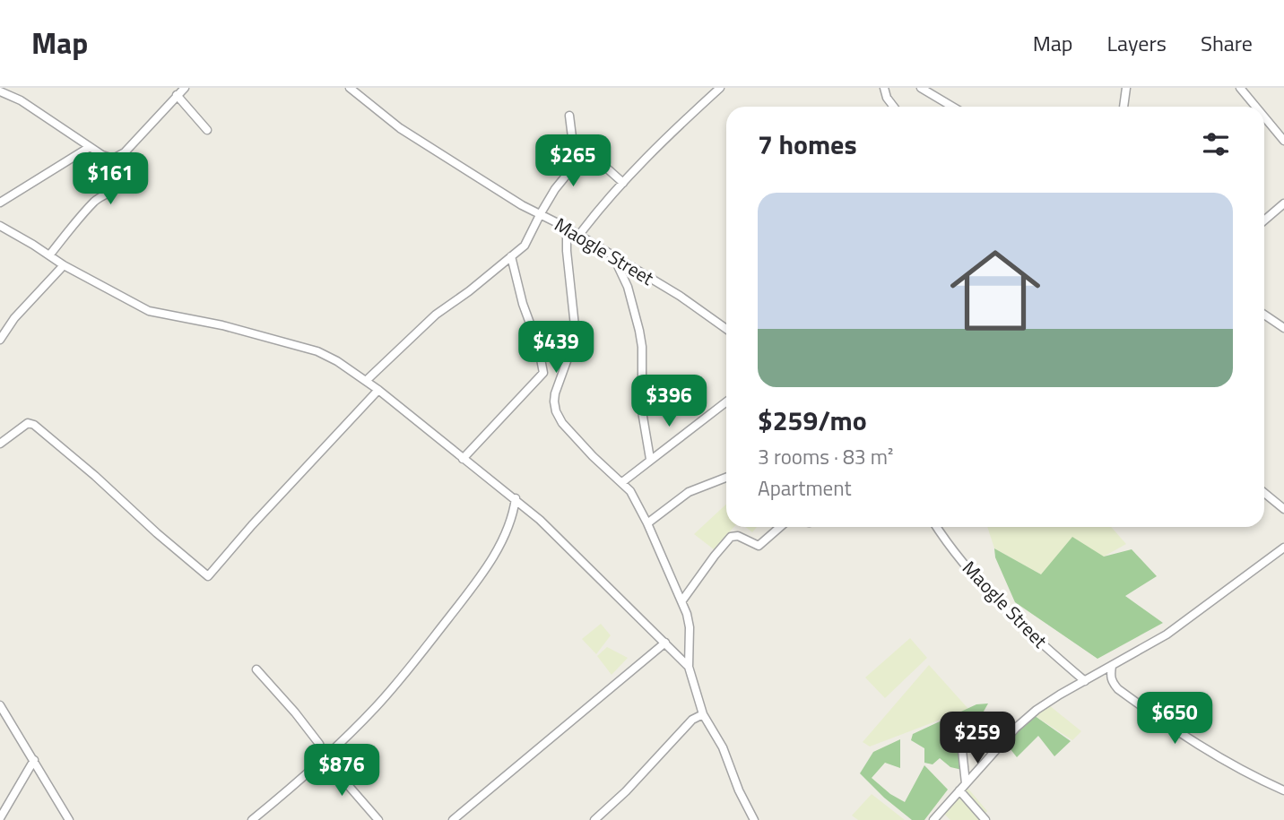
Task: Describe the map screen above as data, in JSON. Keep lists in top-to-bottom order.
{
  "streets": {
    "street": ["Maogle Street"]
  },
  "page": {
    "header": "Map",
    "nav": ["Map", "Layers", "Share"],
    "heading": "7 homes",
    "price": [
      "$265",
      "$161",
      "$439",
      "$396",
      "$650",
      "$259",
      "$876"
    ],
    "list": [
      {
        "name": "$259/mo",
        "note": "3 rooms · 83 m² · Apartment"
      }
    ]
  }
}
